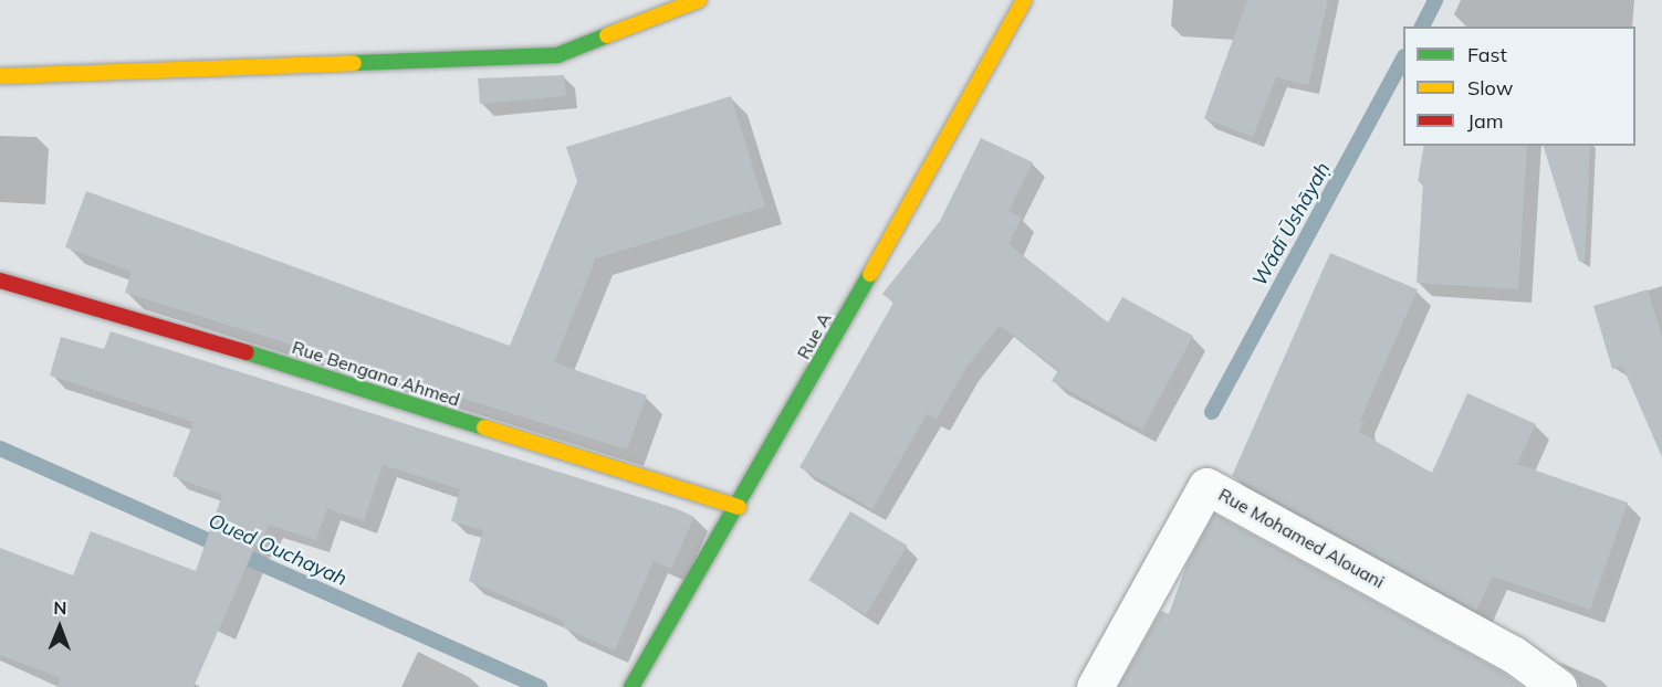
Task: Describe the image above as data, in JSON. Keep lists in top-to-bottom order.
{
  "streets": {
    "street": ["Rue A", "Rue Bengana Ahmed", "Rue Mohamed Alouani"]
  },
  "crossings": [
    ["Rue A", "Rue Bengana Ahmed"]
  ],
  "water": ["Wādī Ūshāyaḥ", "Oued Ouchayah"],
  "legend": ["Fast", "Slow", "Jam"],
  "north": "top"
}
